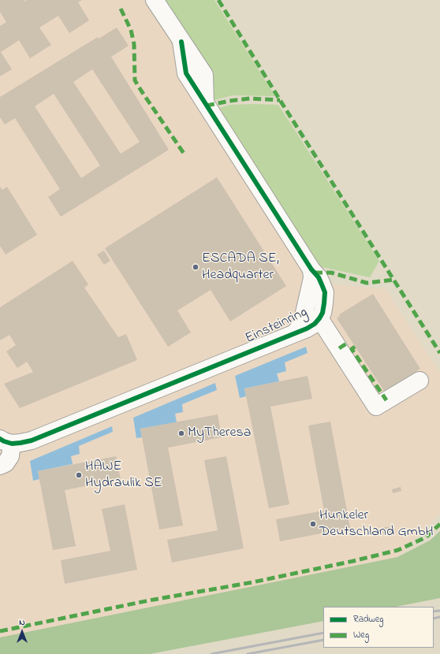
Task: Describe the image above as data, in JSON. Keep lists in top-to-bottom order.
{
  "streets": {
    "street": ["Einsteinring"]
  },
  "places": [
    "ESCADA SE, Headquarter",
    "MyTheresa",
    "HAWE Hydraulik SE",
    "Hunkeler Deutschland GmbH"
  ],
  "legend": ["Radweg", "Weg"],
  "north": "top"
}
